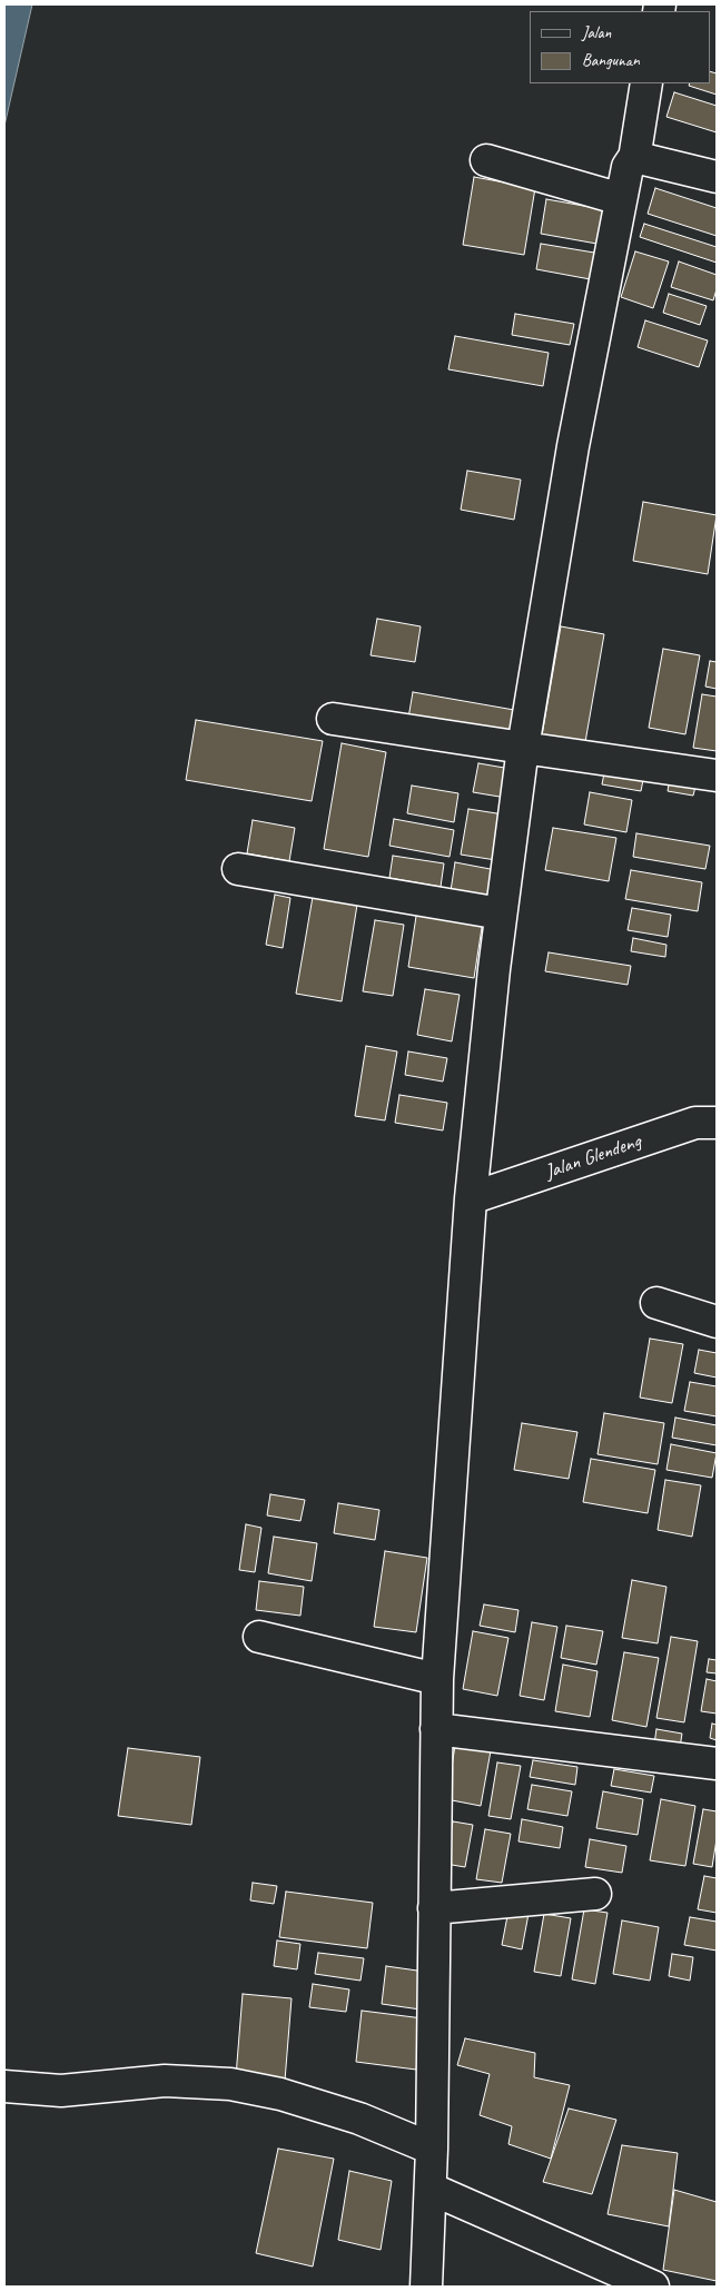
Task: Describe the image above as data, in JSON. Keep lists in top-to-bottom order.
{
  "streets": {
    "street": ["Jalan Glendeng"]
  },
  "legend": ["Jalan", "Bangunan"]
}
